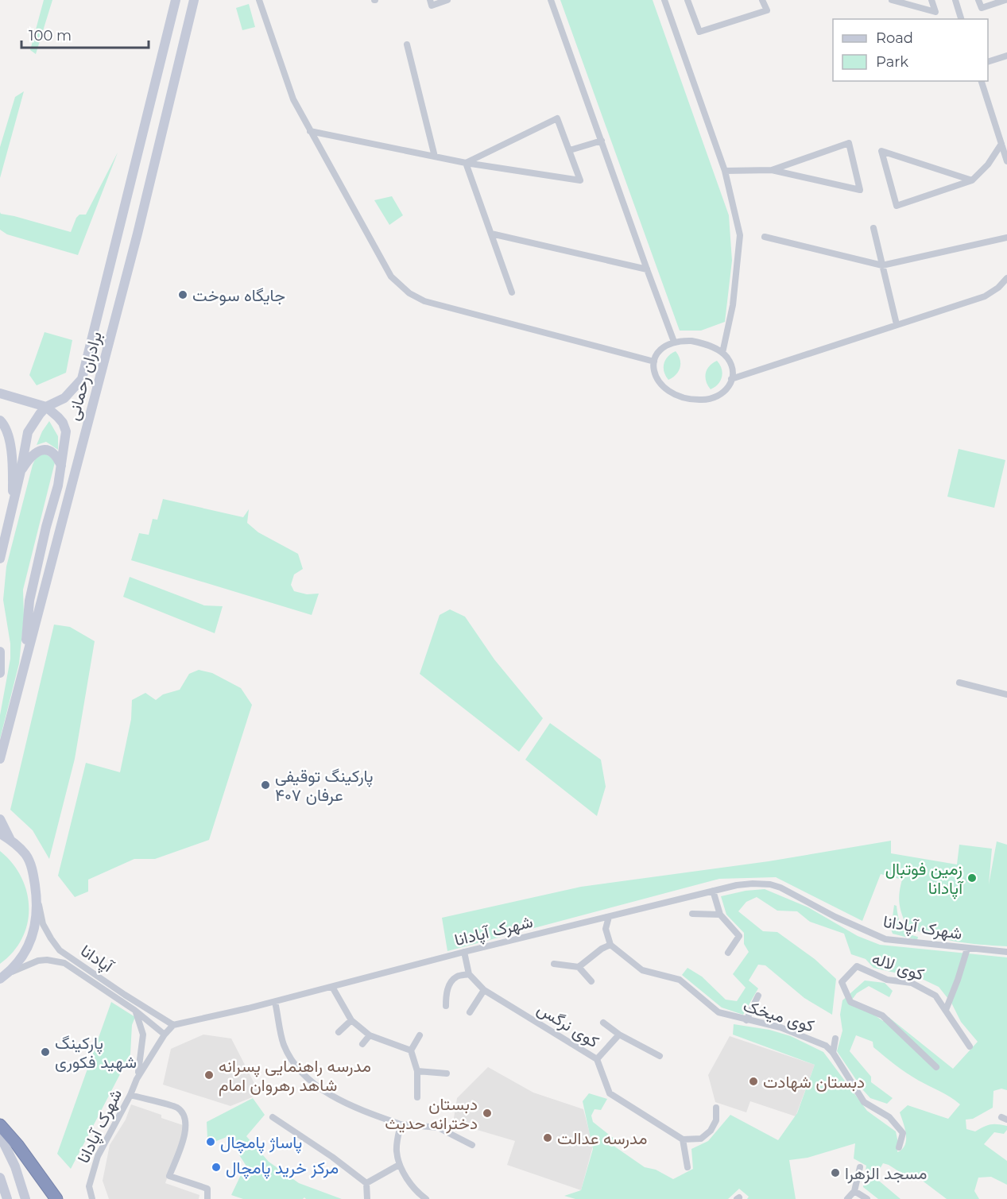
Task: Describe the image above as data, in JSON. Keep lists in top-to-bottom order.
{
  "streets": {
    "main road": ["برادران رحمانی"],
    "street": [
      "شهرک آپادانا",
      "آپادانا",
      "کوی لاله",
      "کوی میخک",
      "کوی نرگس"
    ]
  },
  "crossings": [
    ["شهرک آپادانا", "آپادانا"]
  ],
  "places": [
    "جایگاه سوخت",
    "پارکینگ توقیفی عرفان ۴۰۷",
    "زمین فوتبال آپادانا",
    "پارکینگ شهید فکوری",
    "مدرسه راهنمایی پسرانه شاهد رهروان امام",
    "دبستان شهادت",
    "دبستان دخترانه حدیث",
    "مدرسه عدالت",
    "پاساژ پامچال",
    "مرکز خرید پامچال",
    "مسجد الزهرا"
  ],
  "legend": ["Road", "Park"],
  "scale_bar": "100 m"
}
